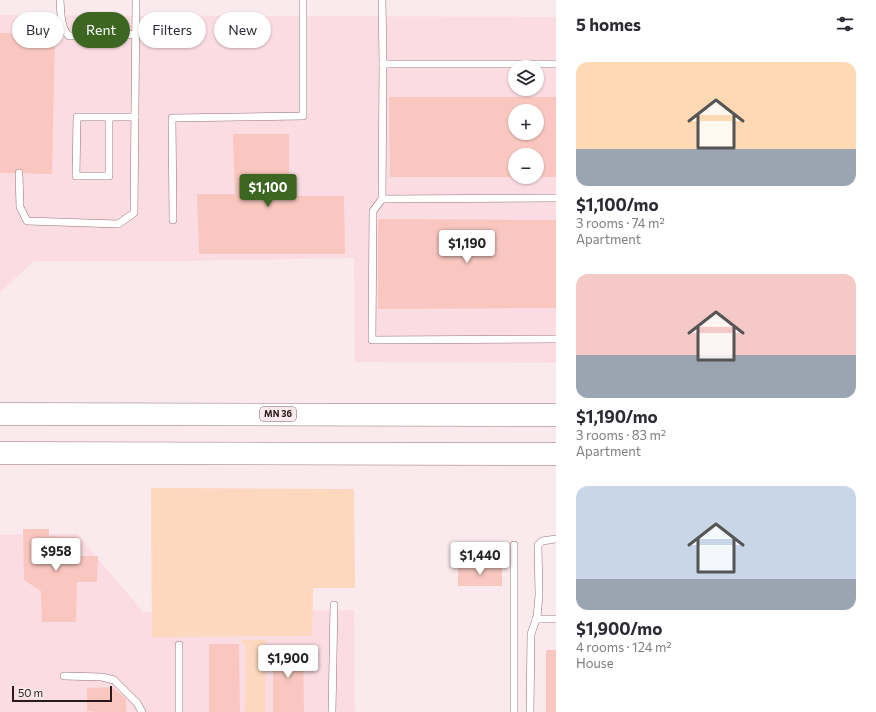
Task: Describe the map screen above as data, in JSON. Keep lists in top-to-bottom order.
{
  "streets": {
    "highway": ["MN 36"]
  },
  "scale_bar": "50 m",
  "page": {
    "heading": "5 homes",
    "chip": [
      "Buy",
      "Rent",
      "Filters",
      "New"
    ],
    "list": [
      {
        "name": "$1,100/mo",
        "note": "3 rooms · 74 m² · Apartment"
      },
      {
        "name": "$1,190/mo",
        "note": "3 rooms · 83 m² · Apartment"
      },
      {
        "name": "$1,900/mo",
        "note": "4 rooms · 124 m² · House"
      }
    ],
    "map_buttons": ["+", "−"],
    "price": [
      "$1,100",
      "$1,190",
      "$958",
      "$1,440",
      "$1,900"
    ],
    "scale": "50 m"
  }
}
